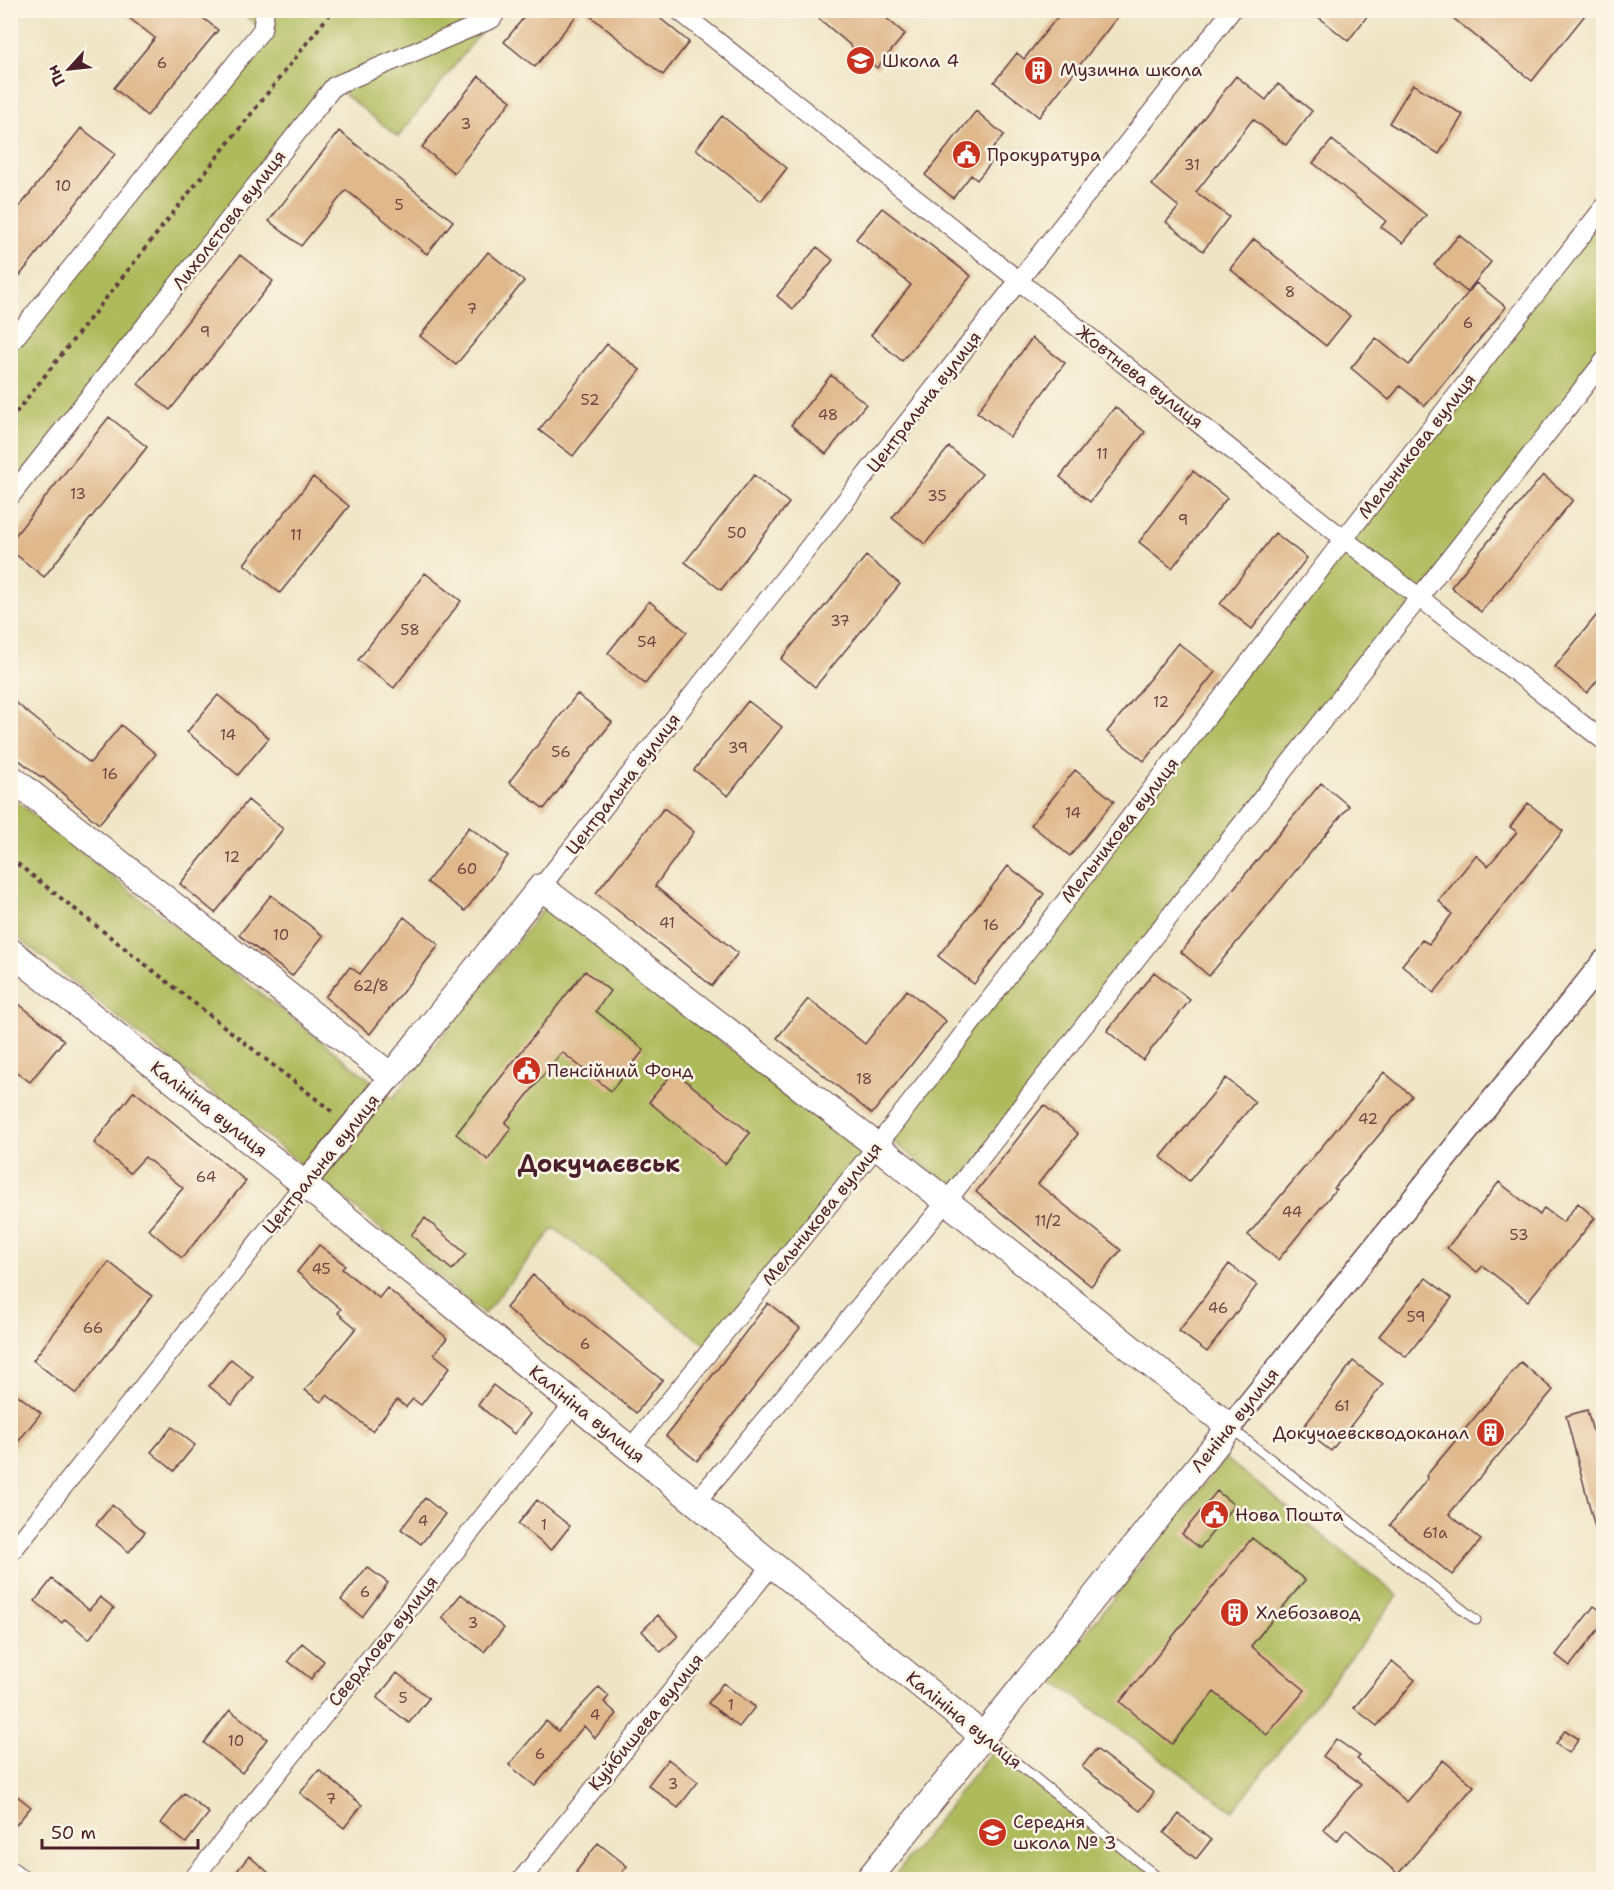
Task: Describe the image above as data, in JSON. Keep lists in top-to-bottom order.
{
  "streets": {
    "main road": ["Центральна вулиця", "Калініна вулиця", "Леніна вулиця"],
    "street": [
      "Лихолєтова вулиця",
      "Жовтнева вулиця",
      "Мельникова вулиця",
      "Свердлова вулиця",
      "Куйбишева вулиця"
    ]
  },
  "crossings": [
    ["Жовтнева вулиця", "Центральна вулиця"],
    ["Жовтнева вулиця", "Мельникова вулиця"],
    ["Центральна вулиця", "Калініна вулиця"],
    ["Мельникова вулиця", "Калініна вулиця"],
    ["Калініна вулиця", "Леніна вулиця"],
    ["Калініна вулиця", "Свердлова вулиця"],
    ["Калініна вулиця", "Куйбишева вулиця"]
  ],
  "districts": ["Докучаєвськ"],
  "places": {
    "school or university": ["Школа 4", "Середня школа № 3"],
    "building": ["Музична школа", "Докучаевскводоканал", "Хлебозавод"],
    "public building": ["Прокуратура", "Пенсійний Фонд", "Нова Пошта"]
  },
  "house_numbers": [
    "6",
    "3",
    "31",
    "10",
    "5",
    "8",
    "7",
    "6",
    "9",
    "52",
    "48",
    "11",
    "13",
    "35",
    "9",
    "50",
    "11",
    "37",
    "58",
    "54",
    "12",
    "14",
    "39",
    "56",
    "16",
    "14",
    "12",
    "60",
    "41",
    "16",
    "10",
    "62/8",
    "18",
    "42",
    "64",
    "44",
    "11/2",
    "53",
    "45",
    "46",
    "59",
    "66",
    "6",
    "61",
    "4",
    "1",
    "61а",
    "6",
    "3",
    "5",
    "1",
    "4",
    "10",
    "6",
    "3",
    "7"
  ],
  "scale_bar": "50 m",
  "north": "bottom left"
}
